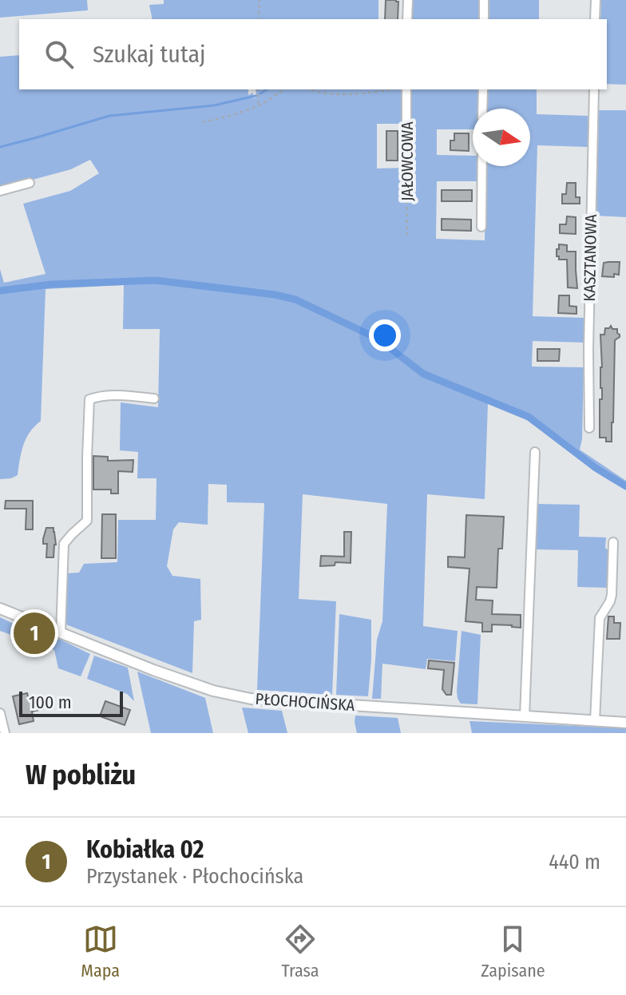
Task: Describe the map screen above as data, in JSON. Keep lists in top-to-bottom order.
{
  "streets": {
    "main road": ["PŁOCHOCIŃSKA"],
    "street": ["JAŁOWCOWA", "KASZTANOWA"]
  },
  "scale_bar": "100 m",
  "north": "right",
  "page": {
    "search": "Szukaj tutaj",
    "pins": "1",
    "scale": "100 m",
    "heading": "W pobliżu",
    "list": [
      {
        "mark": "1",
        "name": "Kobiałka 02",
        "note": "Przystanek · Płochocińska",
        "value": "440 m"
      }
    ],
    "nav": ["Mapa", "Trasa", "Zapisane"]
  }
}
